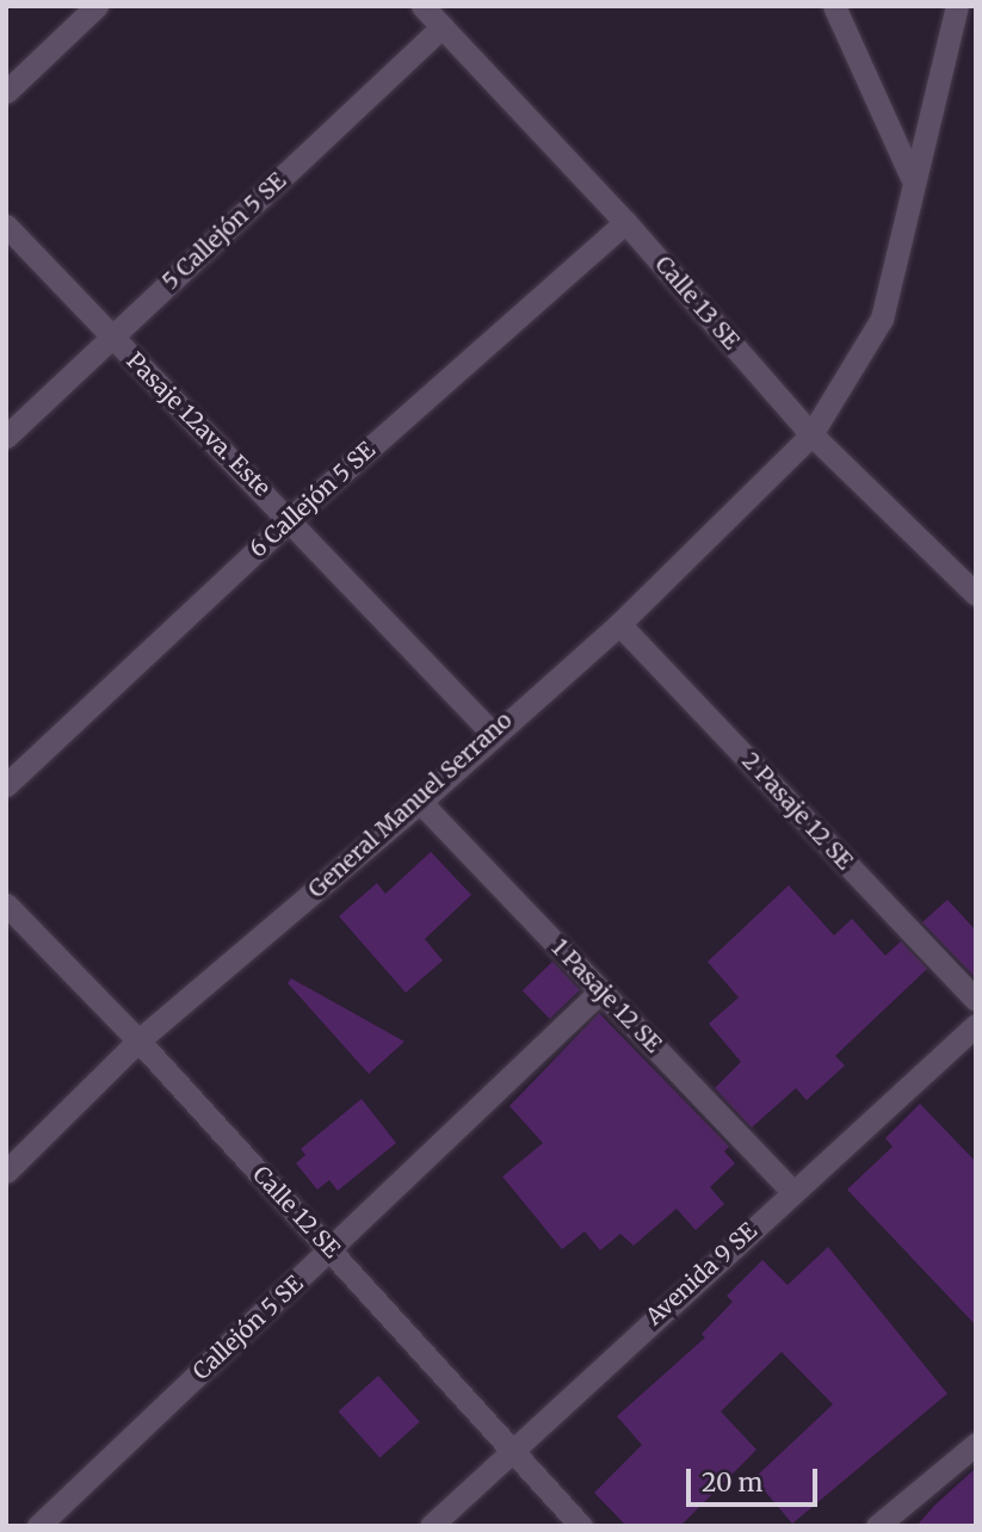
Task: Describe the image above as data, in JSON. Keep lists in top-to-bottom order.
{
  "streets": {
    "street": [
      "5 Callejón 5 SE",
      "Calle 13 SE",
      "Pasaje 12ava. Este",
      "6 Callejón 5 SE",
      "General Manuel Serrano",
      "2 Pasaje 12 SE",
      "1 Pasaje 12 SE",
      "Calle 12 SE",
      "Avenida 9 SE",
      "Callejón 5 SE"
    ]
  },
  "crossings": [
    ["5 Callejón 5 SE", "Calle 13 SE"],
    ["5 Callejón 5 SE", "Pasaje 12ava. Este"],
    ["Calle 13 SE", "6 Callejón 5 SE"],
    ["Calle 13 SE", "General Manuel Serrano"],
    ["Pasaje 12ava. Este", "6 Callejón 5 SE"],
    ["Pasaje 12ava. Este", "General Manuel Serrano"],
    ["General Manuel Serrano", "2 Pasaje 12 SE"],
    ["General Manuel Serrano", "1 Pasaje 12 SE"],
    ["General Manuel Serrano", "Calle 12 SE"],
    ["1 Pasaje 12 SE", "Avenida 9 SE"],
    ["1 Pasaje 12 SE", "Callejón 5 SE"],
    ["Calle 12 SE", "Avenida 9 SE"],
    ["Calle 12 SE", "Callejón 5 SE"]
  ],
  "scale_bar": "20 m"
}
